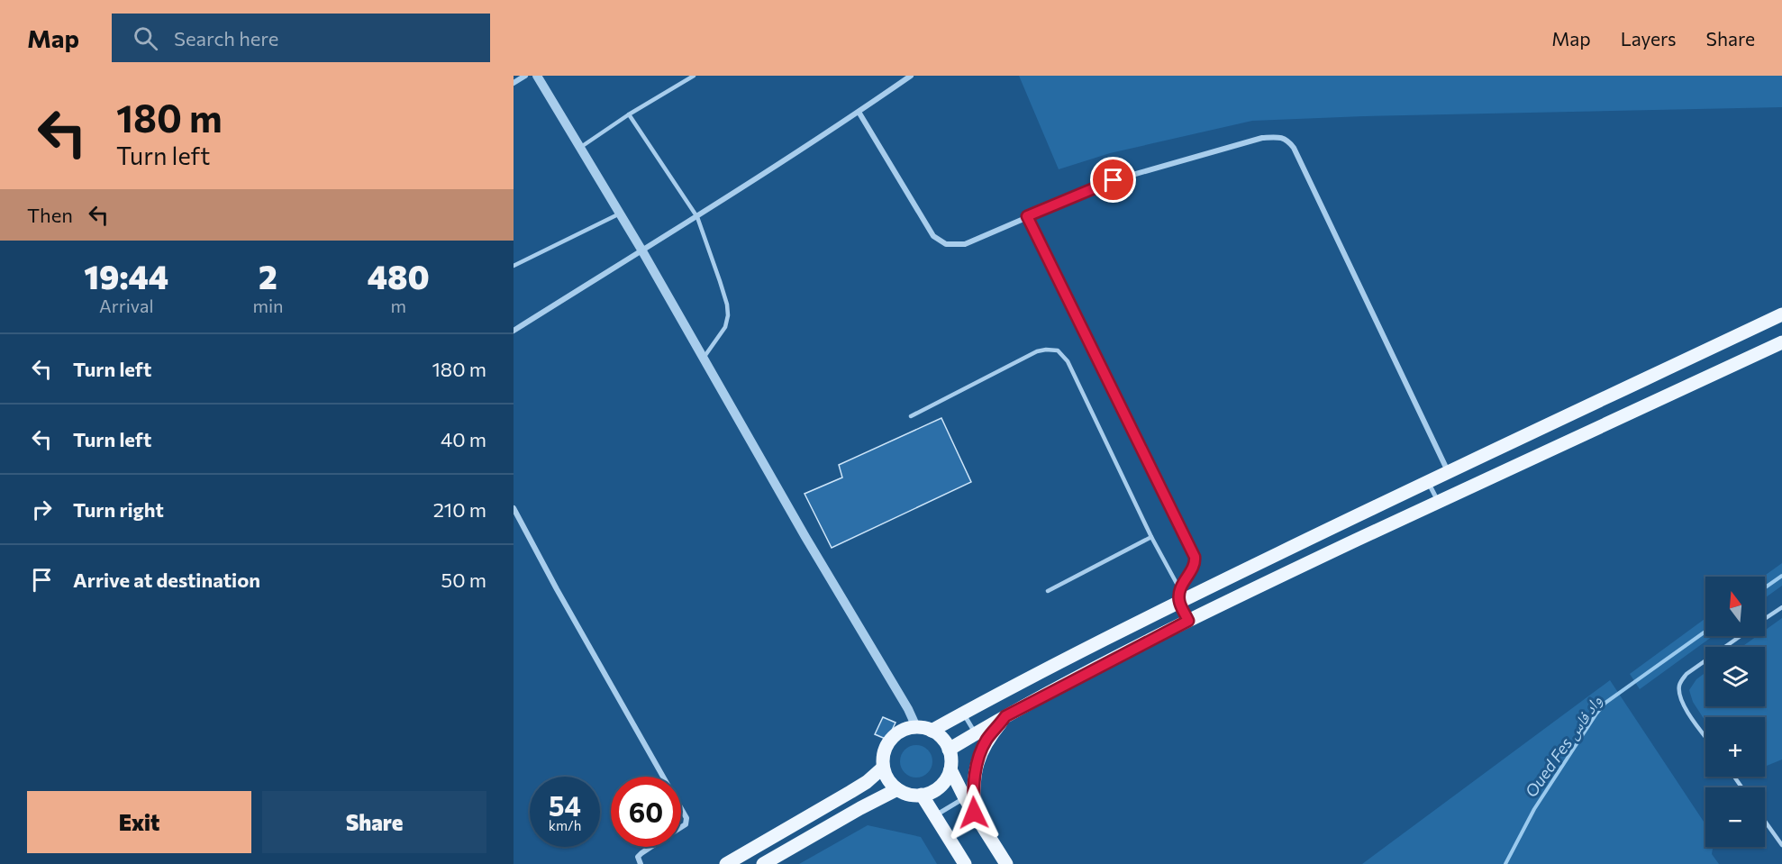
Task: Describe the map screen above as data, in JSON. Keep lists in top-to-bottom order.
{
  "water": ["Oued Fes واد فاس"],
  "north": "top",
  "page": {
    "header": "Map",
    "search": "Search here",
    "nav": ["Map", "Layers", "Share"],
    "turn": ["180 m", "Turn left"],
    "then": "Then",
    "eta": [
      "19:44",
      "Arrival",
      "2",
      "min",
      "480",
      "m"
    ],
    "list": [
      {
        "name": "Turn left",
        "value": "180 m"
      },
      {
        "name": "Turn left",
        "value": "40 m"
      },
      {
        "name": "Turn right",
        "value": "210 m"
      },
      {
        "name": "Arrive at destination",
        "value": "50 m"
      }
    ],
    "map_buttons": ["+", "−"],
    "speed": "54 km/h",
    "limit": "60",
    "buttons": ["Exit", "Share"]
  }
}
